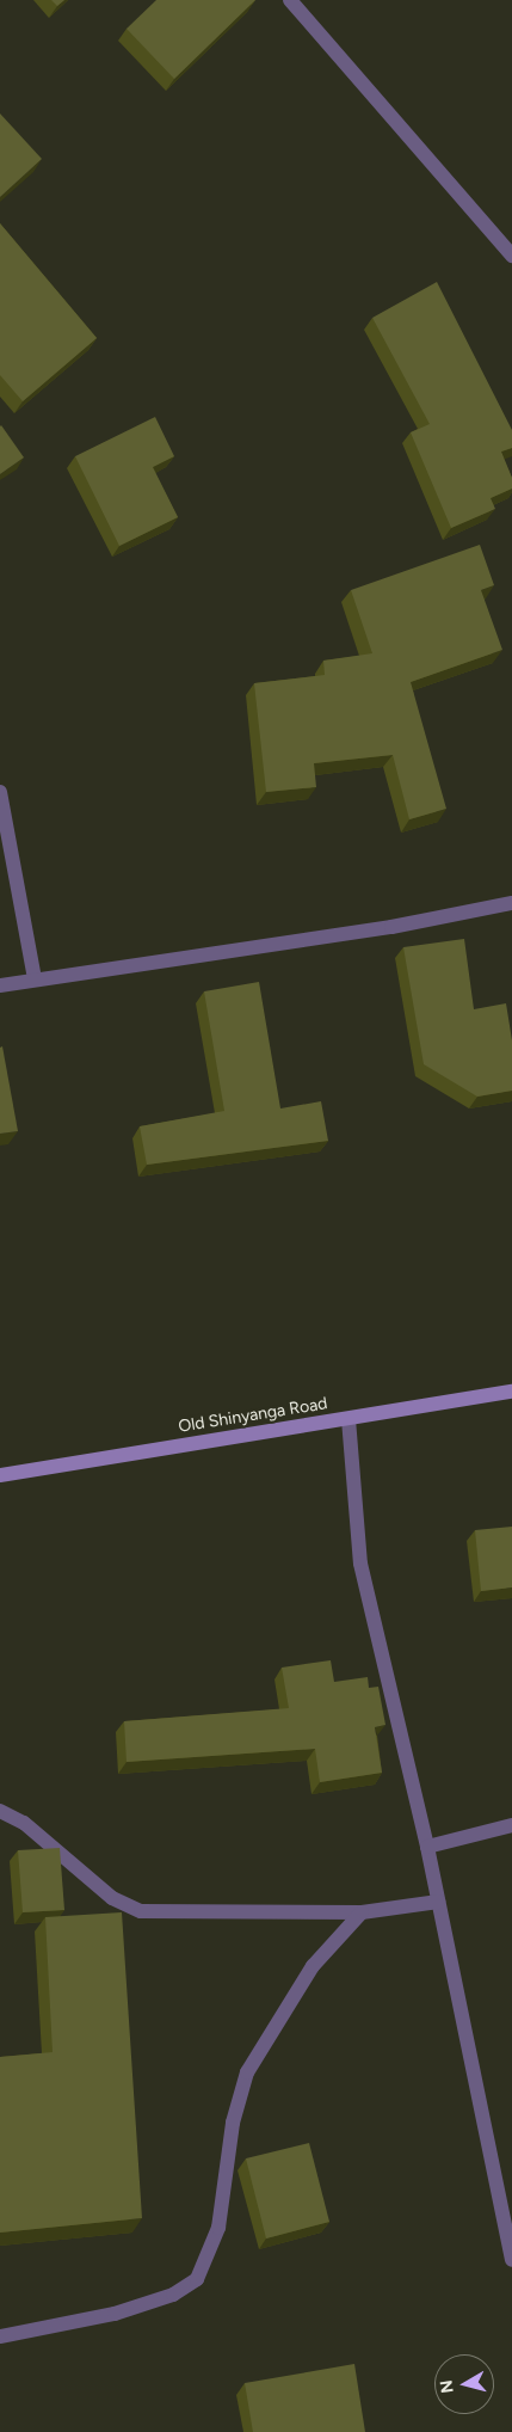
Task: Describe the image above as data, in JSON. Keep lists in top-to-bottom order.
{
  "streets": {
    "main road": ["Old Shinyanga Road"]
  },
  "north": "left"
}
